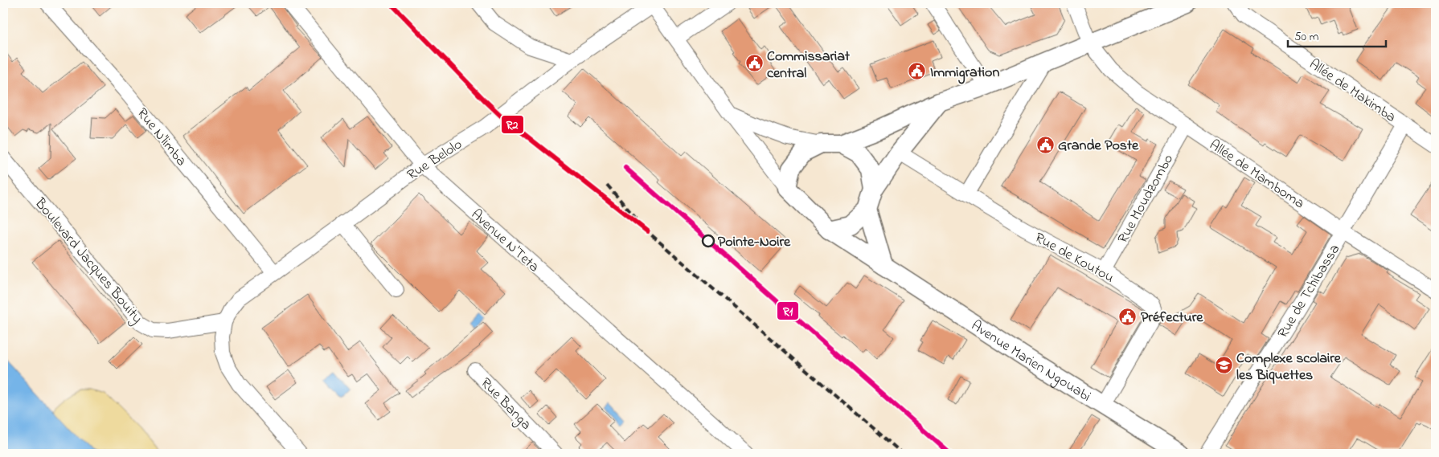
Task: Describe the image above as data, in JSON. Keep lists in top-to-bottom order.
{
  "streets": {
    "main road": ["Avenue Marien Ngouabi"],
    "street": [
      "Allée de Makimba",
      "Rue N'limba",
      "Rue Belolo",
      "Allée de Mamboma",
      "Rue Moudzombo",
      "Avenue N'Teta",
      "Rue de Koutou",
      "Boulevard Jacques Bouity",
      "Rue de Tchibassa",
      "Rue Banga"
    ]
  },
  "crossings": [
    ["Allée de Makimba", "Rue de Tchibassa"],
    ["Rue N'limba", "Rue Belolo"],
    ["Rue Belolo", "Avenue N'Teta"],
    ["Rue Belolo", "Boulevard Jacques Bouity"],
    ["Allée de Mamboma", "Rue Moudzombo"],
    ["Allée de Mamboma", "Rue de Tchibassa"],
    ["Rue Moudzombo", "Rue de Koutou"],
    ["Rue de Koutou", "Avenue Marien Ngouabi"]
  ],
  "places": {
    "public building": [
      "Commissariat central",
      "Immigration",
      "Grande Poste",
      "Préfecture"
    ],
    "other": ["Pointe-Noire"],
    "school or university": ["Complexe scolaire les Biquettes"]
  },
  "lines": ["transit line R2", "transit line R1"],
  "scale_bar": "50 m"
}
